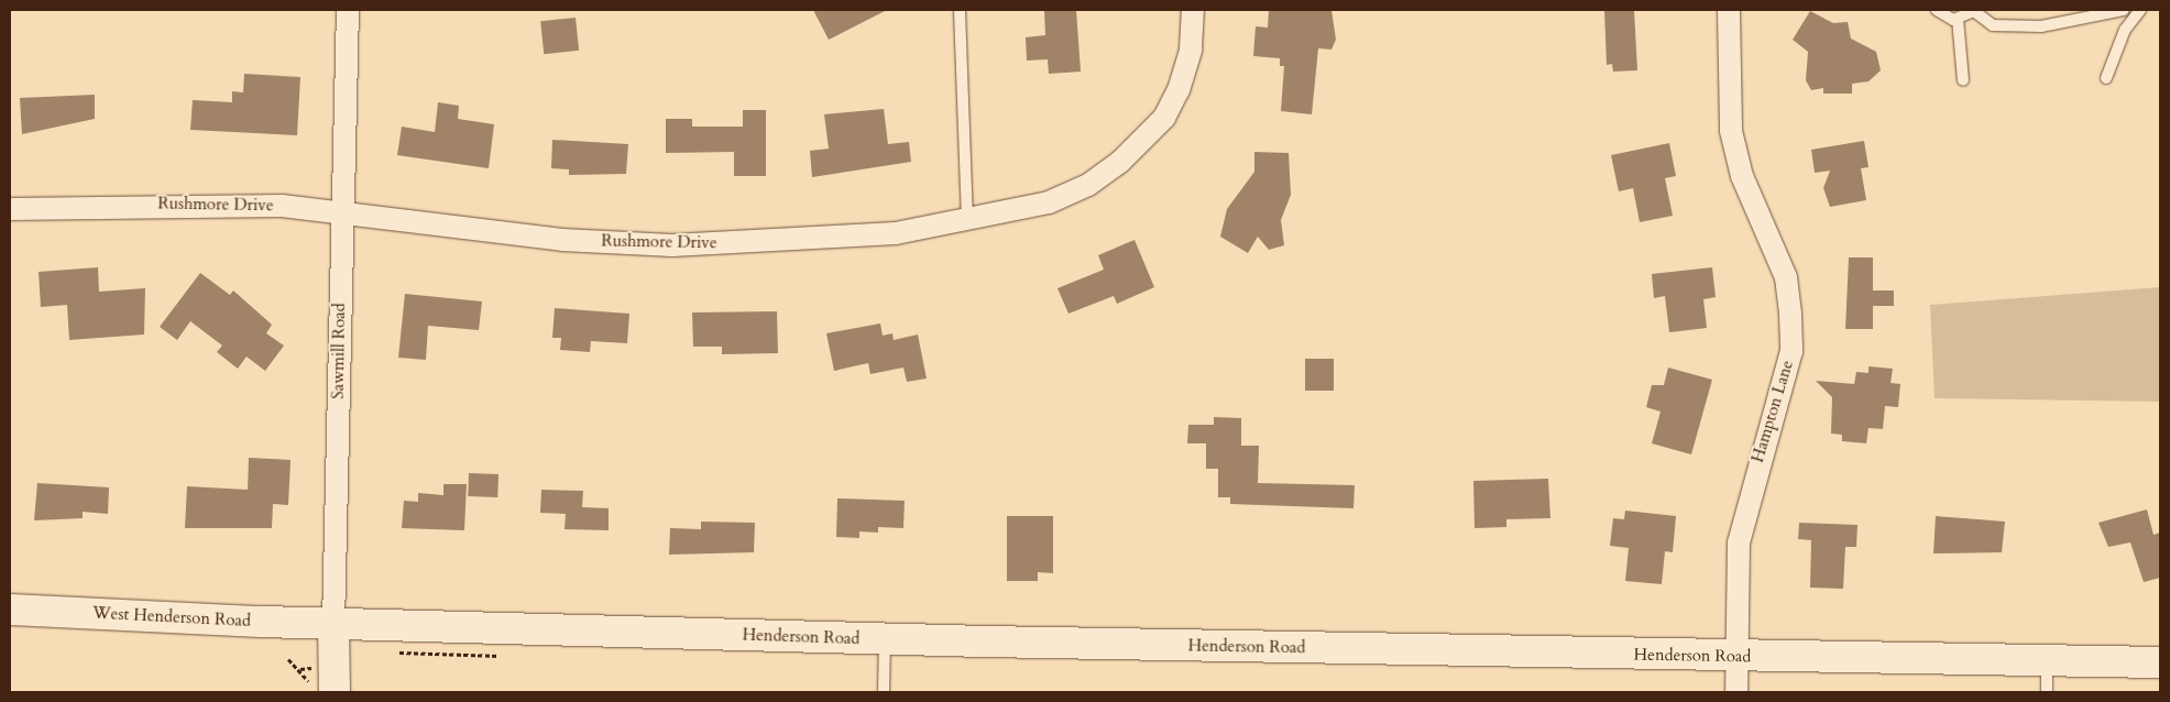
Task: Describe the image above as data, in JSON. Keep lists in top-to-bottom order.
{
  "streets": {
    "main road": ["Sawmill Road", "West Henderson Road", "Henderson Road"],
    "street": ["Rushmore Drive", "Hampton Lane"]
  },
  "crossings": [
    ["Rushmore Drive", "Sawmill Road"],
    ["Sawmill Road", "West Henderson Road"],
    ["Sawmill Road", "Henderson Road"],
    ["Hampton Lane", "Henderson Road"],
    ["West Henderson Road", "Henderson Road"]
  ]
}
